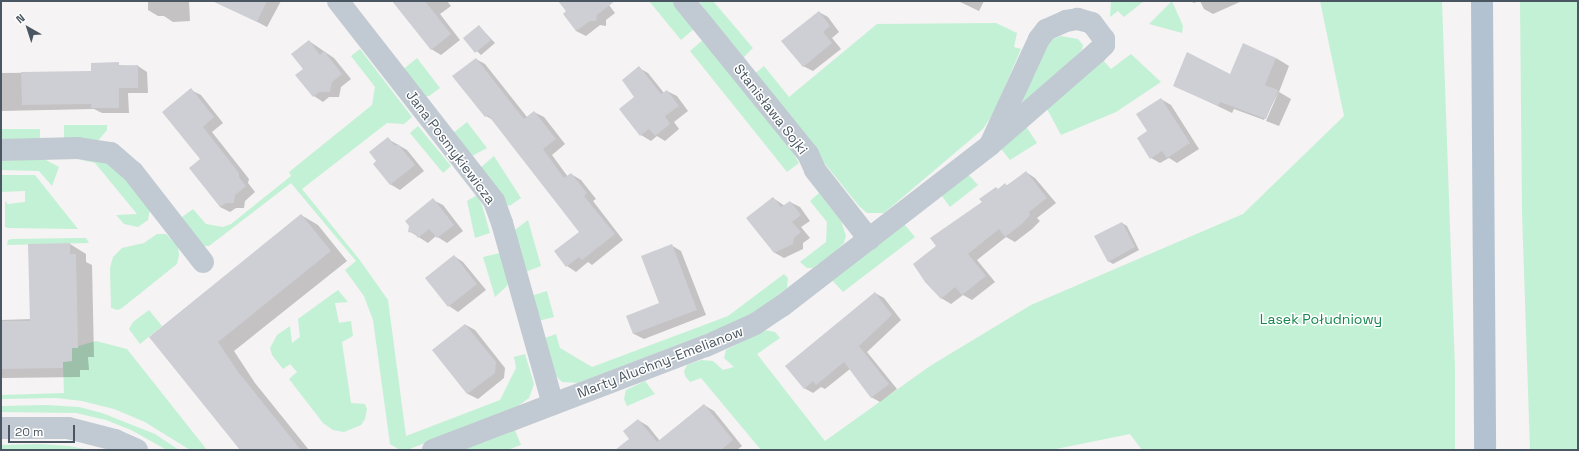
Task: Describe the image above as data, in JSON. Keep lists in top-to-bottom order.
{
  "streets": {
    "street": ["Stanisława Sojki", "Jana Posmykiewicza", "Marty Aluchny-Emelianow"]
  },
  "crossings": [
    ["Stanisława Sojki", "Marty Aluchny-Emelianow"],
    ["Jana Posmykiewicza", "Marty Aluchny-Emelianow"]
  ],
  "parks": ["Lasek Południowy"],
  "scale_bar": "20 m",
  "north": "top left"
}
